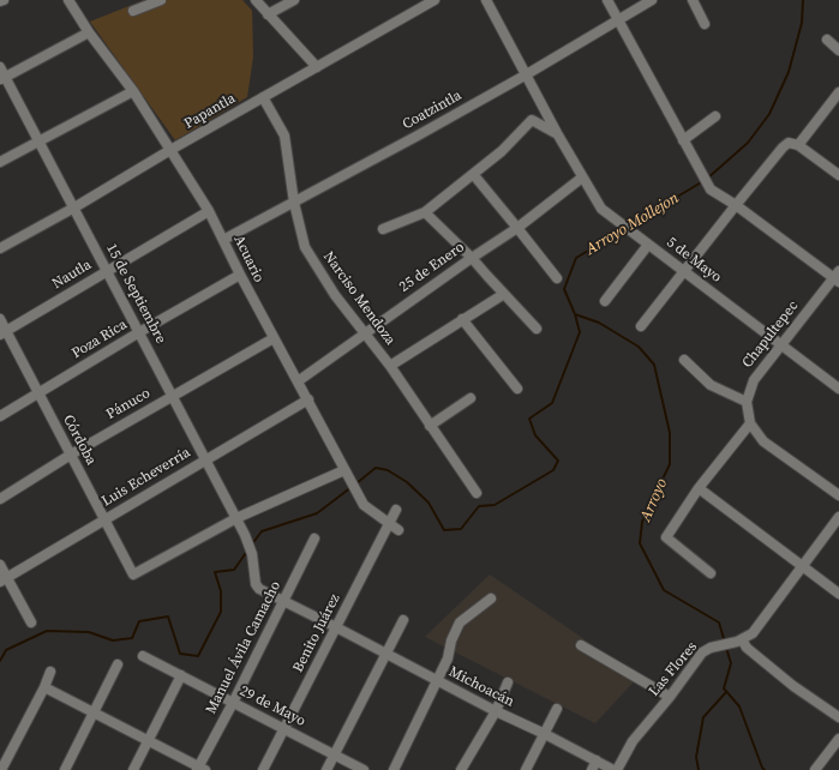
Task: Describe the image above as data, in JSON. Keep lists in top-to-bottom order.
{
  "streets": {
    "street": [
      "Coatzintla",
      "Papantla",
      "Acuario",
      "5 de Mayo",
      "25 de Enero",
      "Nautla",
      "15 de Septiembre",
      "Narciso Mendoza",
      "Chapultepec",
      "Poza Rica",
      "Pánuco",
      "Córdoba",
      "Luis Echeverría",
      "Benito Juárez",
      "Manuel Ávila Camacho",
      "Las Flores",
      "Michoacán",
      "29 de Mayo"
    ]
  },
  "crossings": [
    ["Coatzintla", "Acuario"],
    ["Coatzintla", "5 de Mayo"],
    ["Coatzintla", "Narciso Mendoza"],
    ["Papantla", "Acuario"],
    ["Papantla", "15 de Septiembre"],
    ["Papantla", "Narciso Mendoza"],
    ["Acuario", "25 de Enero"],
    ["Acuario", "Nautla"],
    ["Acuario", "Poza Rica"],
    ["Acuario", "Pánuco"],
    ["Acuario", "Luis Echeverría"],
    ["Acuario", "Benito Juárez"],
    ["5 de Mayo", "25 de Enero"],
    ["5 de Mayo", "Chapultepec"],
    ["25 de Enero", "Narciso Mendoza"],
    ["Nautla", "15 de Septiembre"],
    ["Nautla", "Córdoba"],
    ["15 de Septiembre", "Poza Rica"],
    ["15 de Septiembre", "Pánuco"],
    ["15 de Septiembre", "Córdoba"],
    ["15 de Septiembre", "Luis Echeverría"],
    ["15 de Septiembre", "Michoacán"],
    ["Poza Rica", "Córdoba"],
    ["Pánuco", "Córdoba"],
    ["Córdoba", "Luis Echeverría"],
    ["Benito Juárez", "Michoacán"],
    ["Benito Juárez", "29 de Mayo"],
    ["Manuel Ávila Camacho", "Michoacán"],
    ["Manuel Ávila Camacho", "29 de Mayo"],
    ["Las Flores", "Michoacán"]
  ],
  "water": ["Arroyo Mollejon", "Arroyo"]
}
